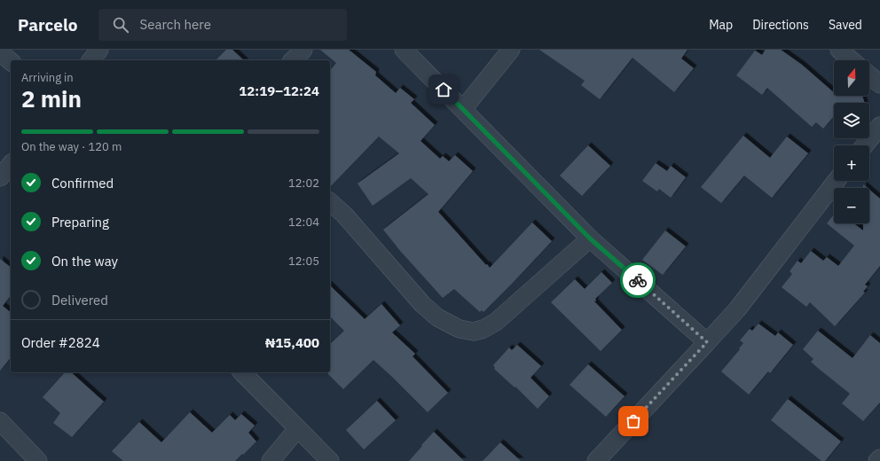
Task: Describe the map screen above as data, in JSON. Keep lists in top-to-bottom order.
{
  "north": "top",
  "page": {
    "header": "Parcelo",
    "search": "Search here",
    "nav": ["Map", "Directions", "Saved"],
    "map_buttons": ["+", "−"],
    "heading": ["2 min", "Arriving in", "12:19–12:24"],
    "panel": ["Order #2824", "₦15,400"],
    "bar": "On the way · 120 m",
    "list": [
      ["Confirmed", "12:02"],
      ["Preparing", "12:04"],
      ["On the way", "12:05"],
      "Delivered"
    ]
  }
}
